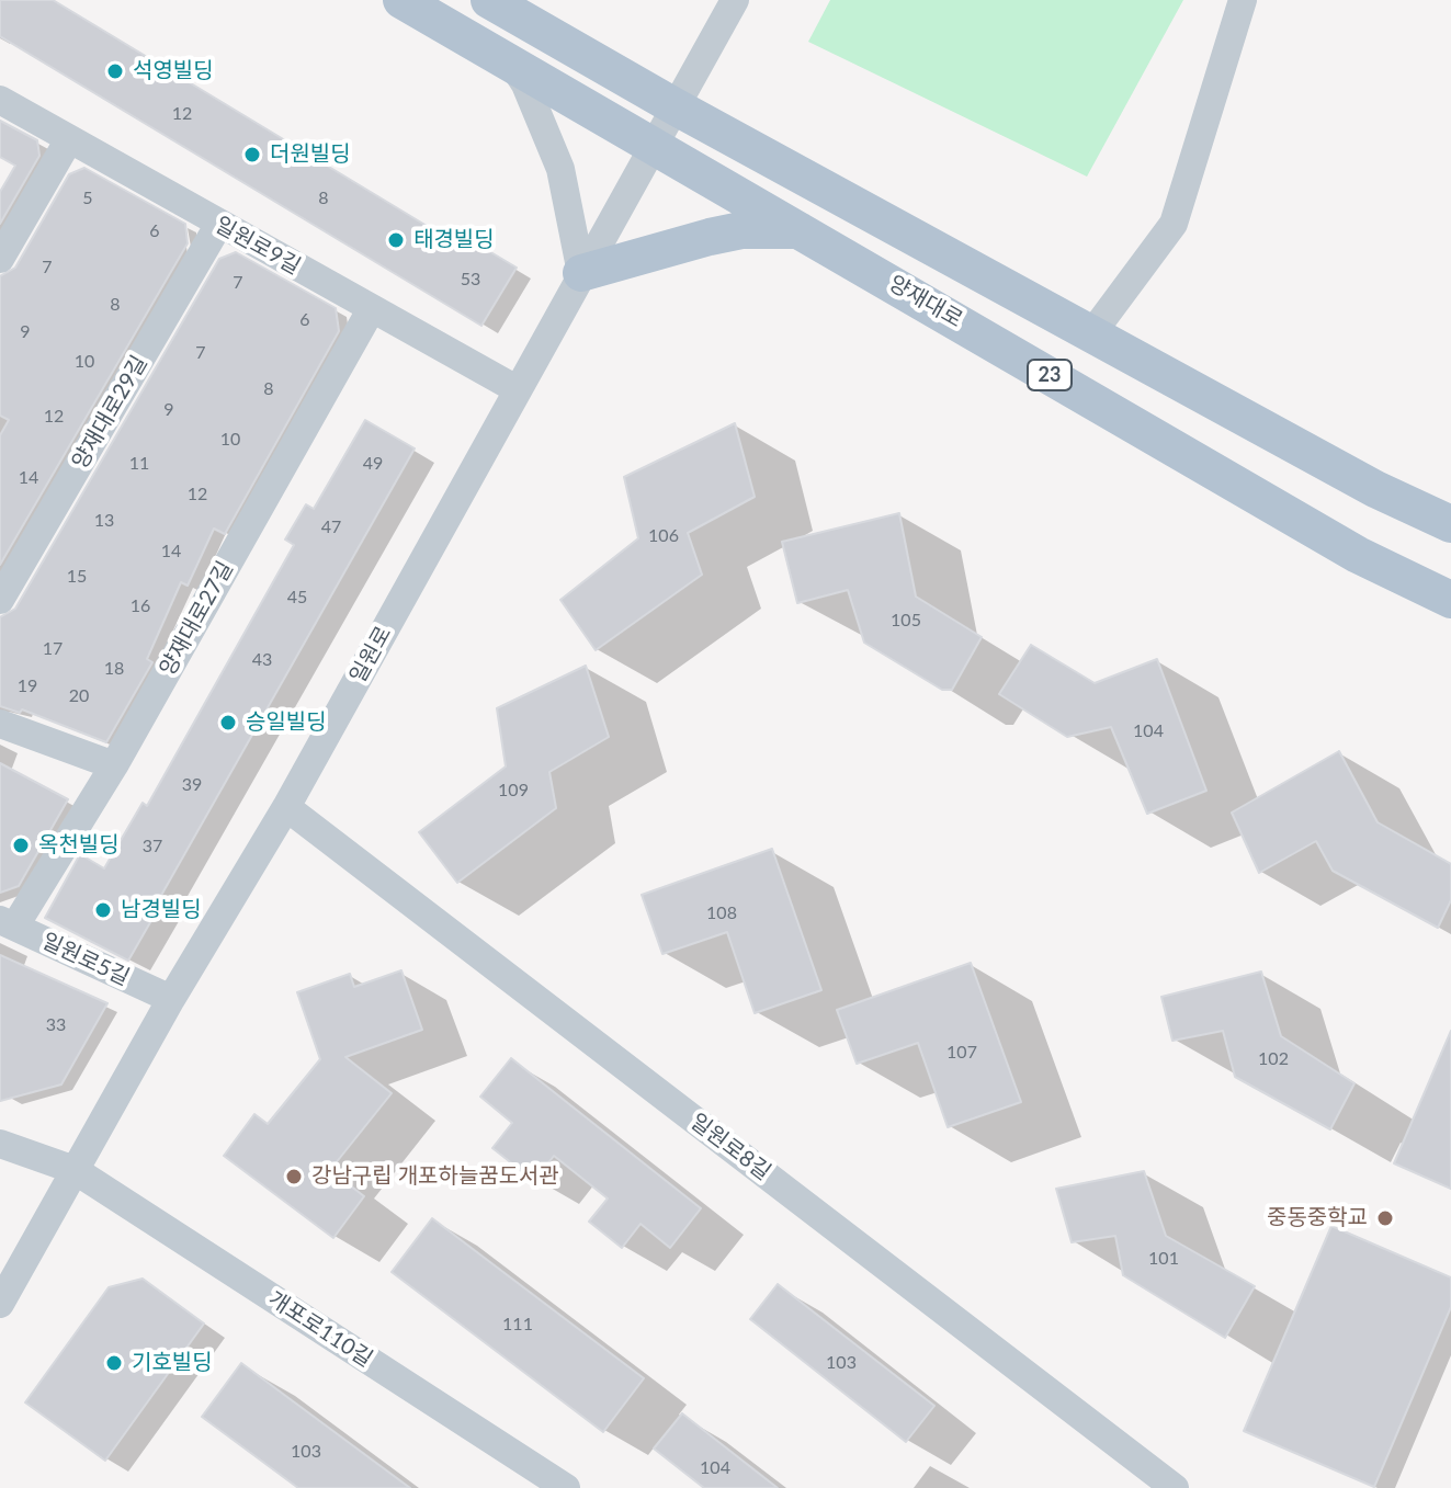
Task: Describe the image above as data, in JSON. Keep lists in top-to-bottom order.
{
  "streets": {
    "main road": ["양재대로", "23"],
    "street": [
      "일원로9길",
      "양재대로29길",
      "양재대로27길",
      "일원로",
      "일원로5길",
      "일원로8길",
      "개포로110길"
    ]
  },
  "crossings": [
    ["일원로9길", "양재대로29길"],
    ["일원로9길", "양재대로27길"],
    ["일원로9길", "일원로"],
    ["양재대로", "일원로"],
    ["23", "일원로"],
    ["양재대로27길", "일원로5길"],
    ["일원로", "일원로5길"],
    ["일원로", "일원로8길"],
    ["일원로", "개포로110길"]
  ],
  "places": [
    "석영빌딩",
    "더원빌딩",
    "태경빌딩",
    "승일빌딩",
    "옥천빌딩",
    "남경빌딩",
    "강남구립 개포하늘꿈도서관",
    "중동중학교",
    "기호빌딩"
  ],
  "house_numbers": [
    "12",
    "5",
    "8",
    "6",
    "7",
    "53",
    "7",
    "8",
    "6",
    "9",
    "7",
    "10",
    "8",
    "9",
    "12",
    "10",
    "11",
    "49",
    "14",
    "12",
    "13",
    "47",
    "106",
    "14",
    "15",
    "45",
    "16",
    "105",
    "17",
    "43",
    "18",
    "19",
    "20",
    "104",
    "39",
    "109",
    "37",
    "108",
    "33",
    "107",
    "102",
    "101",
    "111",
    "103",
    "103",
    "104"
  ]
}
